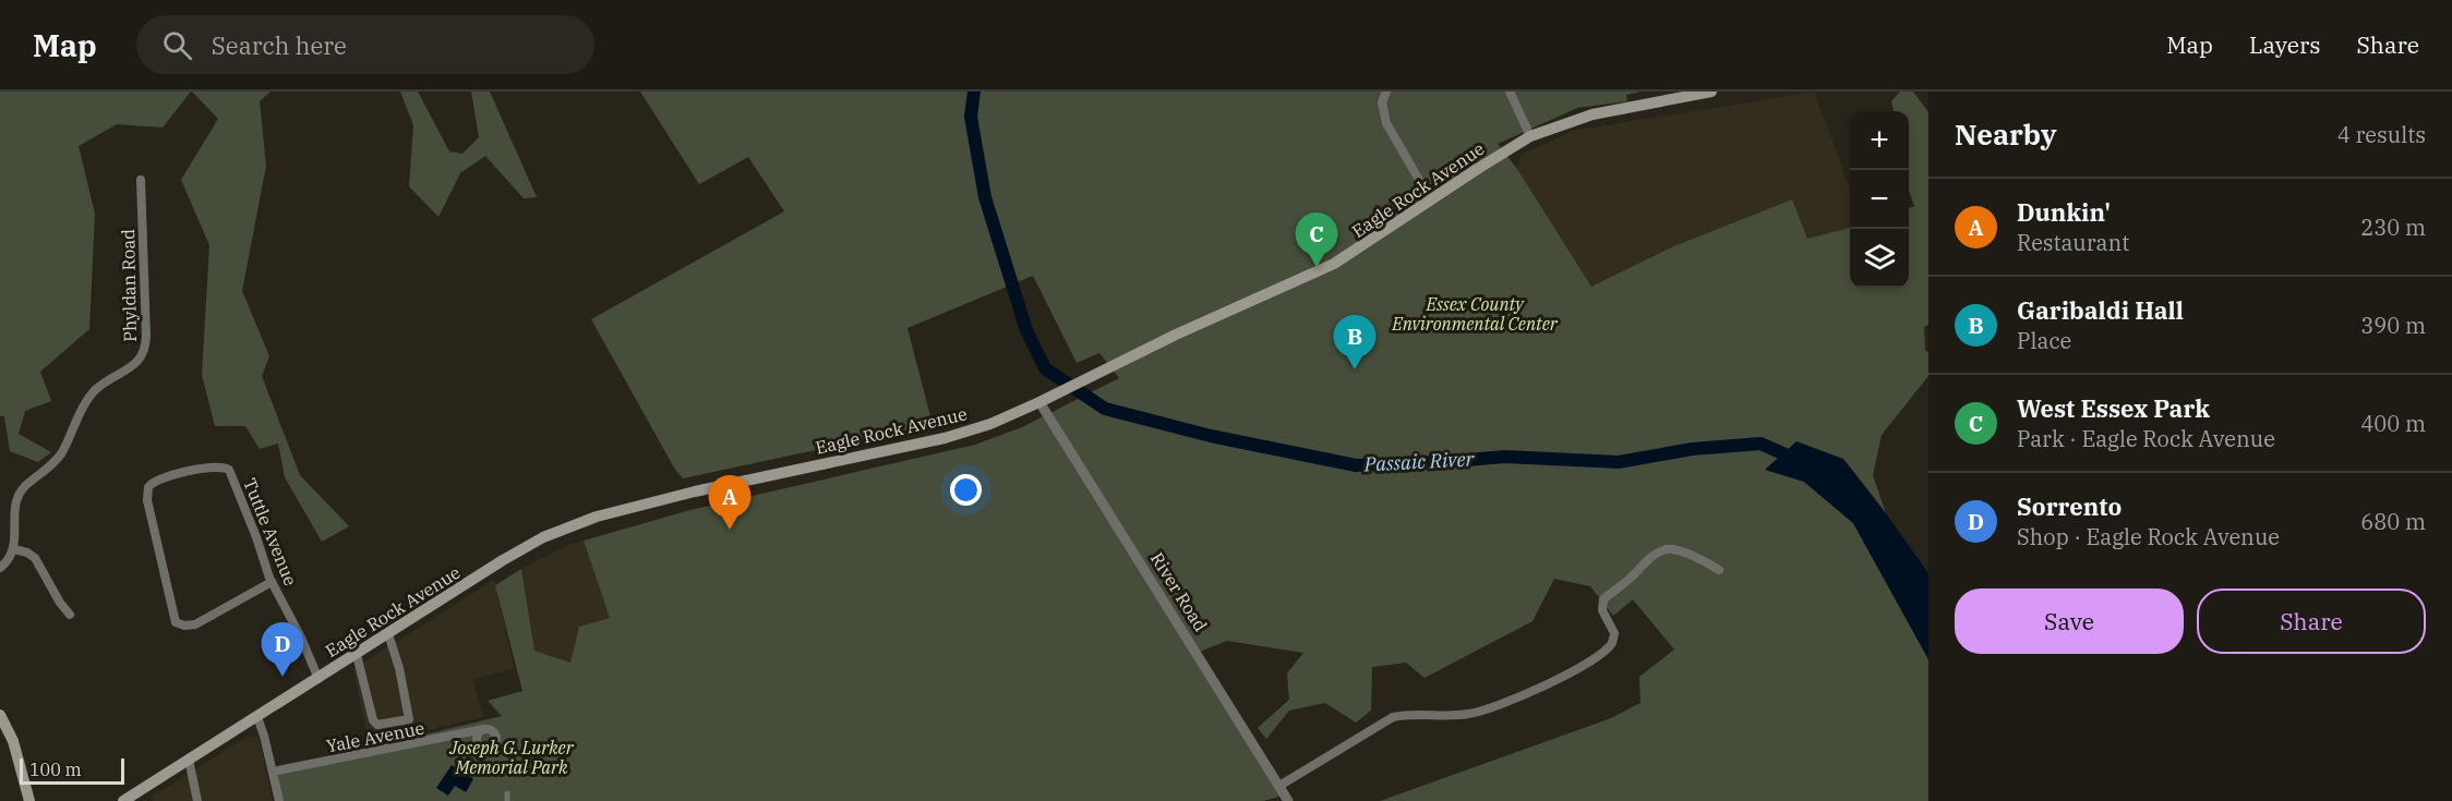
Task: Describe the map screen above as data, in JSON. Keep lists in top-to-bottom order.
{
  "streets": {
    "main road": ["Eagle Rock Avenue"],
    "street": [
      "Phyldan Road",
      "Tuttle Avenue",
      "River Road",
      "Yale Avenue"
    ]
  },
  "crossings": [
    ["Eagle Rock Avenue", "Tuttle Avenue"],
    ["Eagle Rock Avenue", "River Road"]
  ],
  "water": ["Passaic River"],
  "parks": ["Essex County Environmental Center", "Joseph G. Lurker Memorial Park"],
  "scale_bar": "100 m",
  "page": {
    "header": "Map",
    "search": "Search here",
    "nav": ["Map", "Layers", "Share"],
    "heading": ["Nearby", "4 results"],
    "map_buttons": ["+", "−"],
    "list": [
      {
        "mark": "A",
        "name": "Dunkin'",
        "note": "Restaurant",
        "value": "230 m"
      },
      {
        "mark": "B",
        "name": "Garibaldi Hall",
        "note": "Place",
        "value": "390 m"
      },
      {
        "mark": "C",
        "name": "West Essex Park",
        "note": "Park · Eagle Rock Avenue",
        "value": "400 m"
      },
      {
        "mark": "D",
        "name": "Sorrento",
        "note": "Shop · Eagle Rock Avenue",
        "value": "680 m"
      }
    ],
    "pins": [
      "C",
      "B",
      "A",
      "D"
    ],
    "buttons": ["Save", "Share"],
    "scale": "100 m"
  }
}
